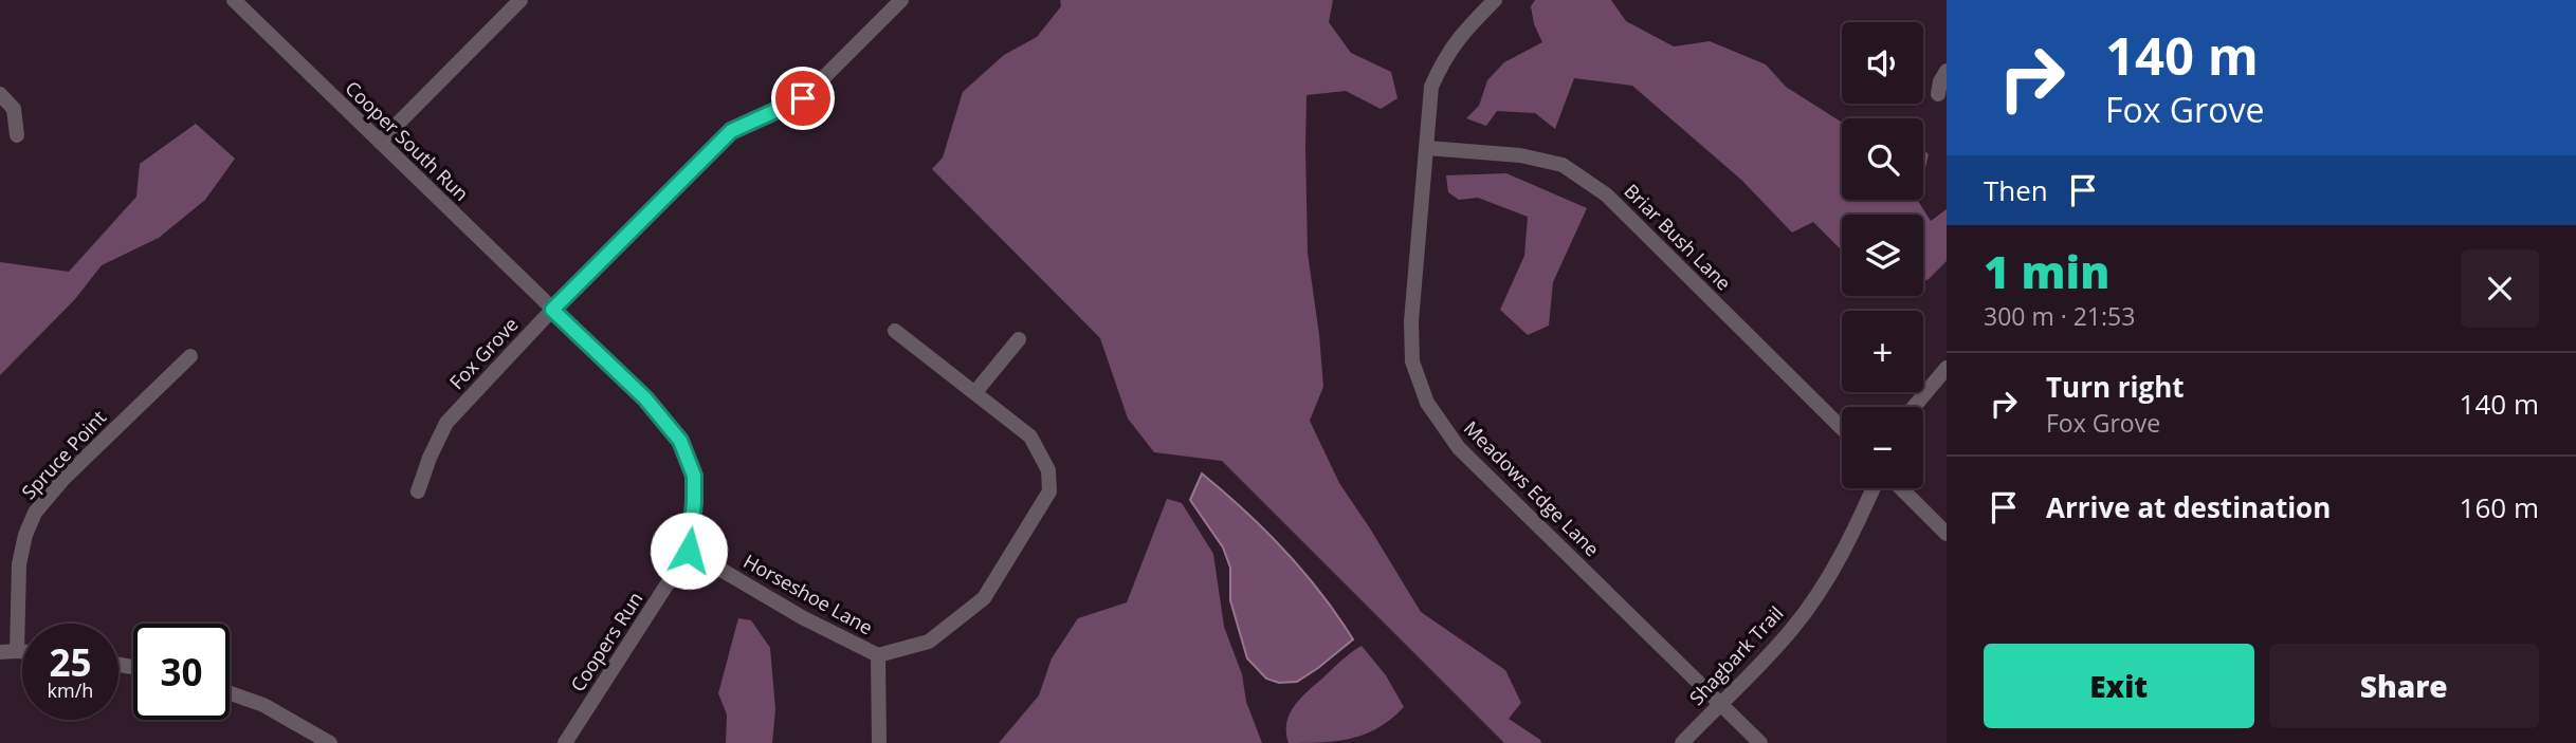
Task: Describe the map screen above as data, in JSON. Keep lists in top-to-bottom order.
{
  "streets": {
    "street": [
      "Cooper South Run",
      "Briar Bush Lane",
      "Fox Grove",
      "Spruce Point",
      "Meadows Edge Lane",
      "Horseshoe Lane",
      "Coopers Run",
      "Shagbark Trail"
    ]
  },
  "crossings": [
    ["Cooper South Run", "Fox Grove"],
    ["Cooper South Run", "Coopers Run"],
    ["Briar Bush Lane", "Meadows Edge Lane"],
    ["Fox Grove", "Coopers Run"],
    ["Meadows Edge Lane", "Shagbark Trail"],
    ["Horseshoe Lane", "Coopers Run"]
  ],
  "page": {
    "turn": ["140 m", "Fox Grove"],
    "map_buttons": ["+", "−"],
    "then": "Then",
    "heading": ["1 min", "300 m · 21:53"],
    "list": [
      {
        "name": "Turn right",
        "note": "Fox Grove",
        "value": "140 m"
      },
      {
        "name": "Arrive at destination",
        "value": "160 m"
      }
    ],
    "speed": "25 km/h",
    "limit": "30",
    "buttons": ["Exit", "Share"]
  }
}
